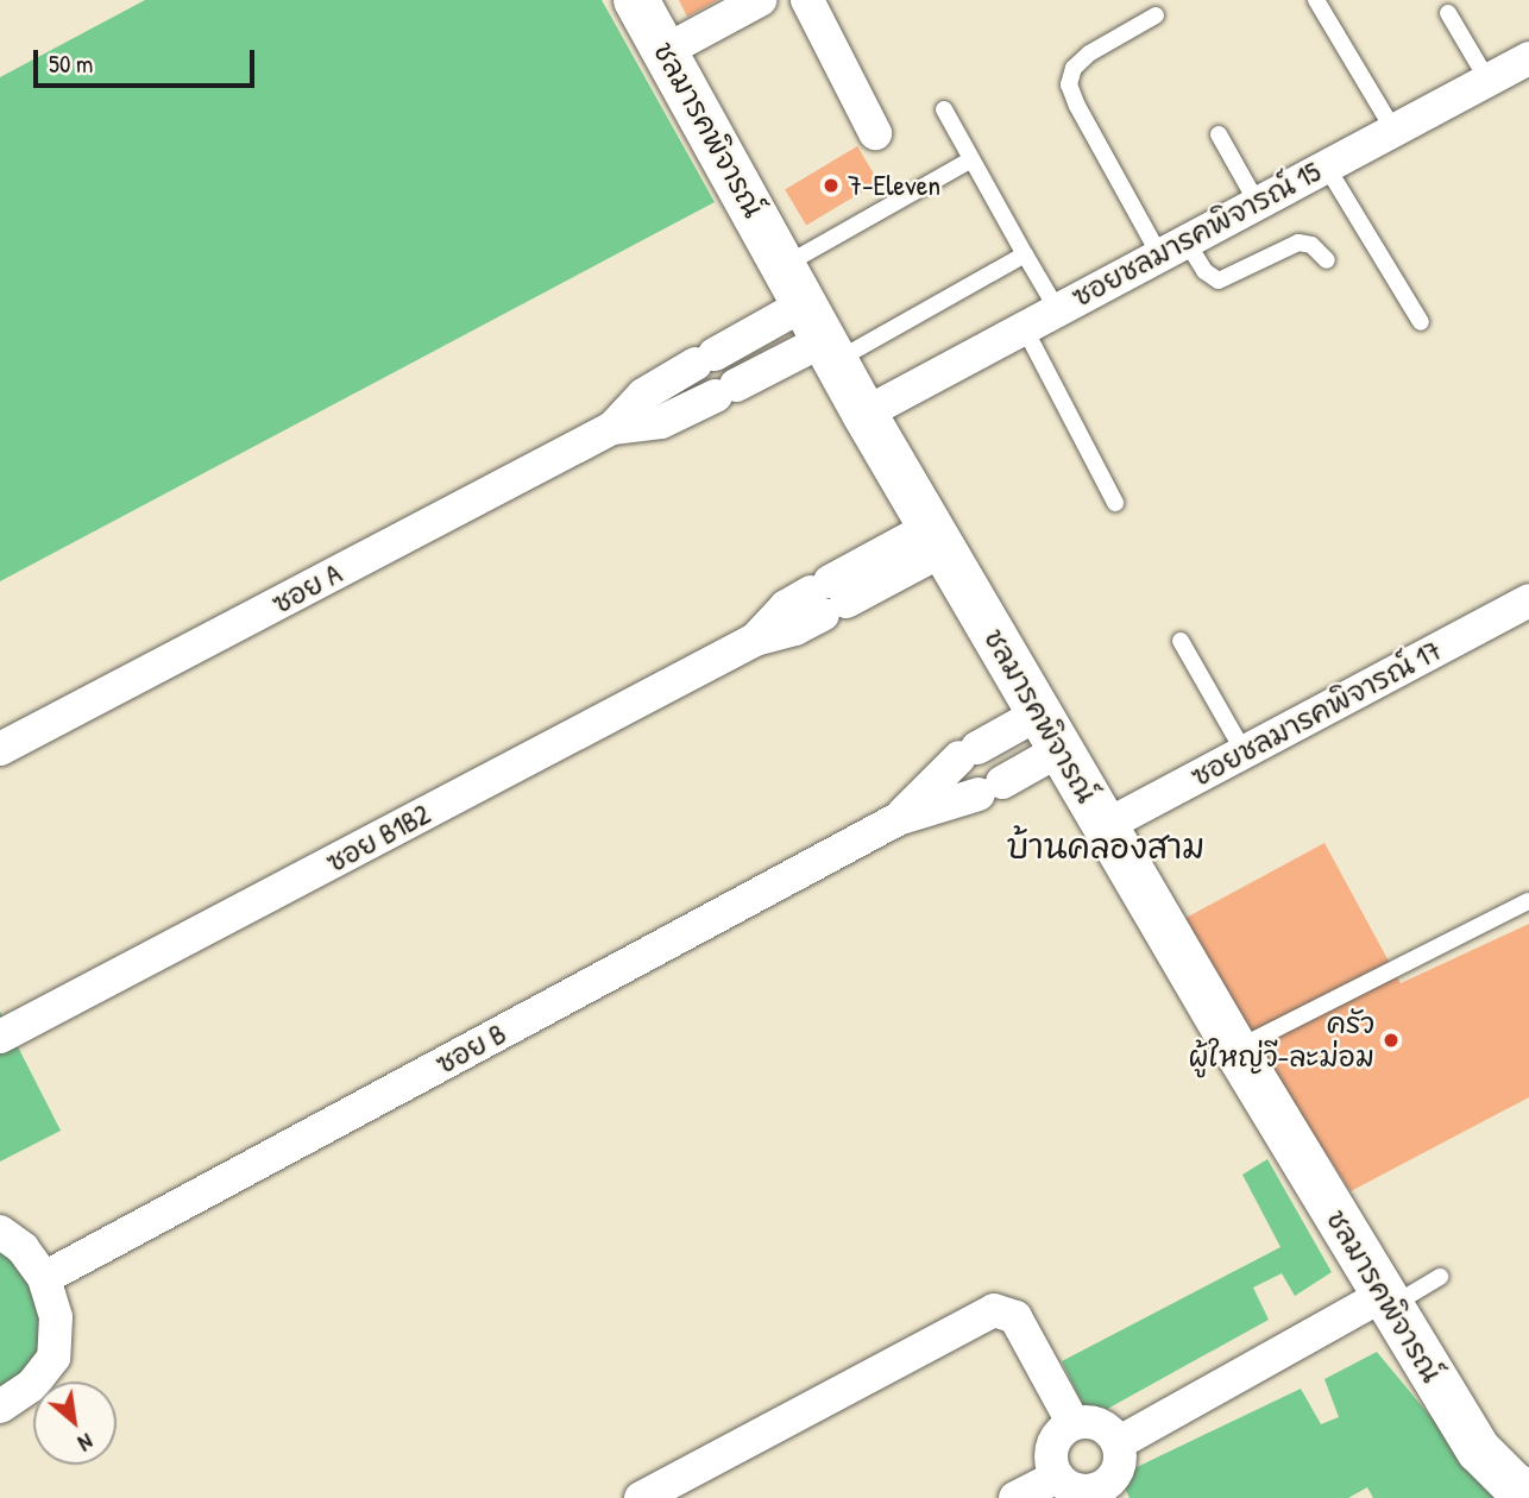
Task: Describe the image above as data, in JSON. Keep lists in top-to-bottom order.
{
  "streets": {
    "street": [
      "ชลมารคพิจารณ์",
      "ซอยชลมารคพิจารณ์ 15",
      "ซอย A",
      "ซอยชลมารคพิจารณ์ 17",
      "ซอย B1B2",
      "ซอย B"
    ]
  },
  "crossings": [
    ["ชลมารคพิจารณ์", "ซอยชลมารคพิจารณ์ 15"],
    ["ชลมารคพิจารณ์", "ซอย A"],
    ["ชลมารคพิจารณ์", "ซอยชลมารคพิจารณ์ 17"],
    ["ชลมารคพิจารณ์", "ซอย B1B2"],
    ["ชลมารคพิจารณ์", "ซอย B"]
  ],
  "districts": ["บ้านคลองสาม"],
  "places": ["7-Eleven", "ครัว ผู้ใหญ่วี-ละม่อม"],
  "scale_bar": "50 m",
  "north": "bottom right"
}
